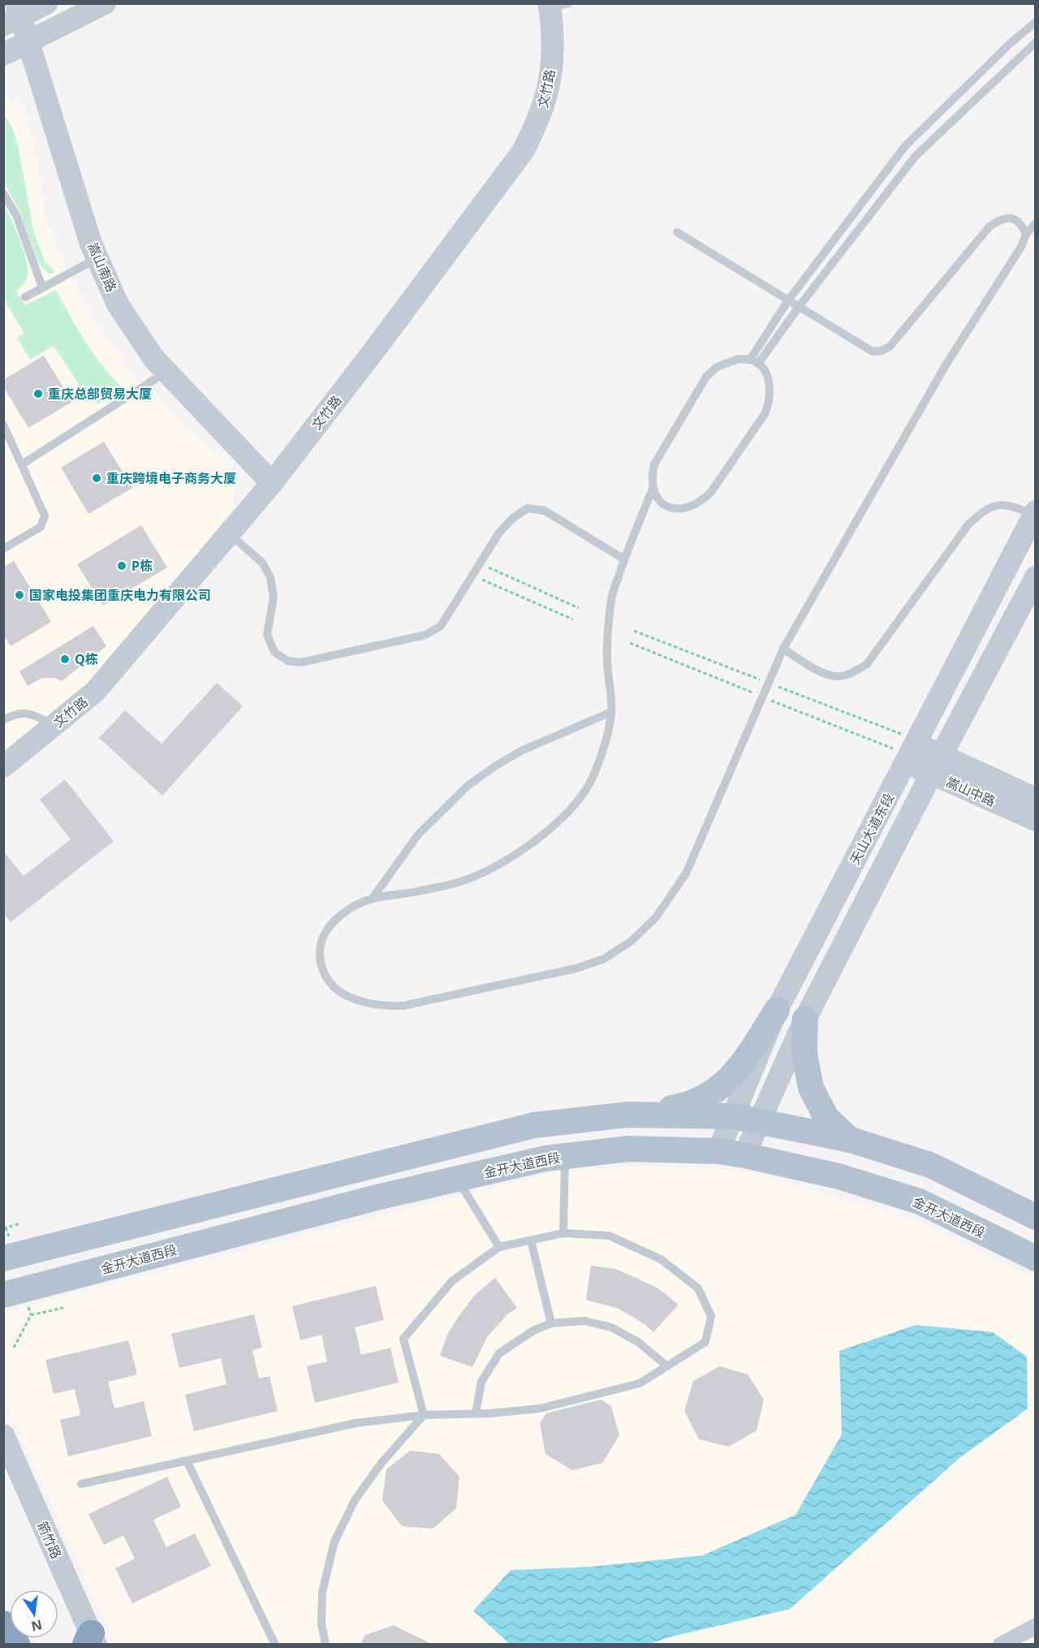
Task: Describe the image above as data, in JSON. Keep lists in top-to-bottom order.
{
  "streets": {
    "main road": [
      "文竹路",
      "嵩山南路",
      "嵩山中路",
      "天山大道东段",
      "金开大道西段",
      "箭竹路"
    ]
  },
  "crossings": [
    ["文竹路", "嵩山南路"],
    ["嵩山中路", "天山大道东段"],
    ["天山大道东段", "金开大道西段"]
  ],
  "places": [
    "重庆总部贸易大厦",
    "重庆跨境电子商务大厦",
    "P栋",
    "国家电投集团重庆电力有限公司",
    "Q栋"
  ],
  "north": "bottom"
}
